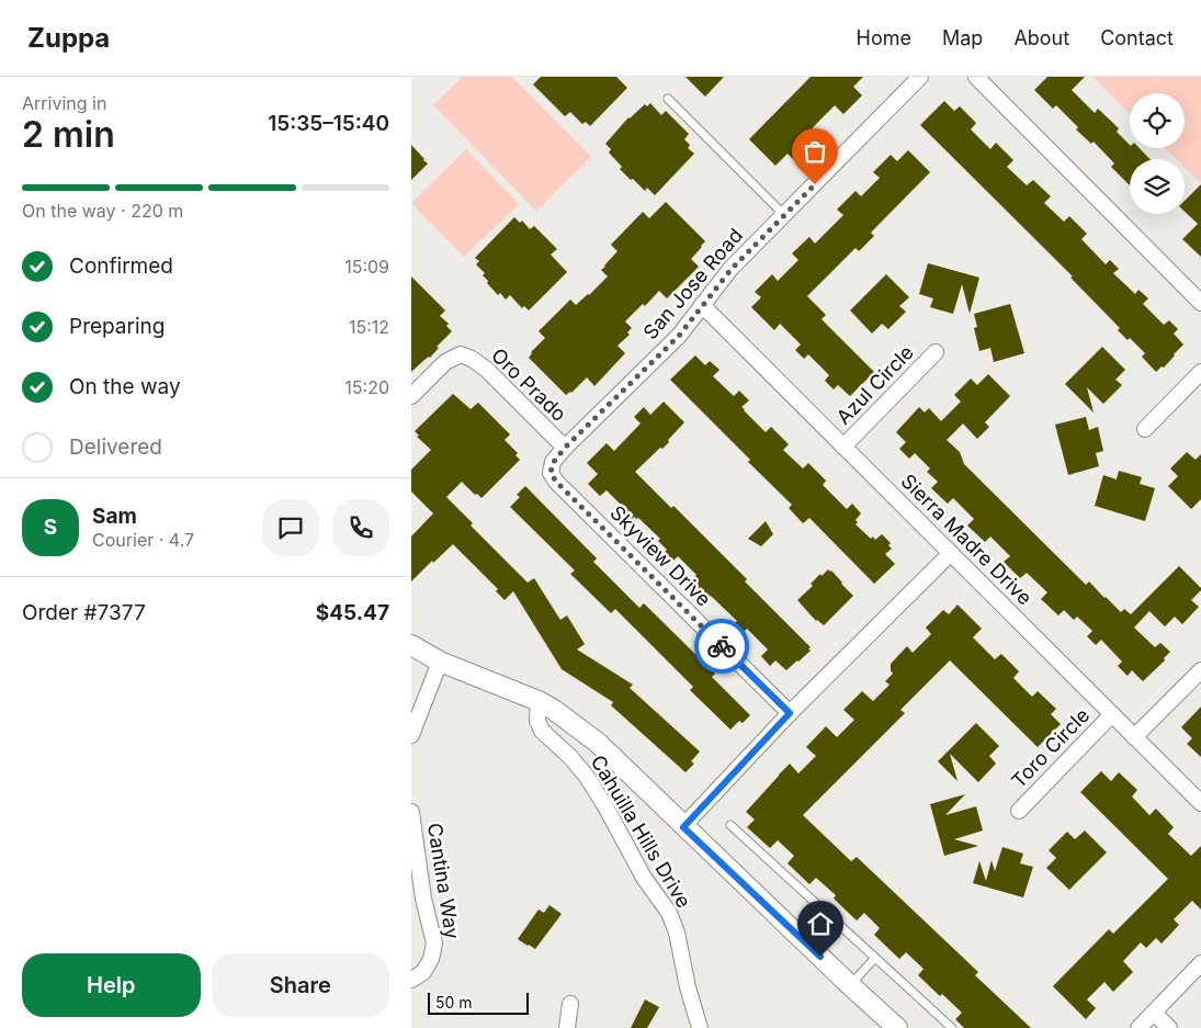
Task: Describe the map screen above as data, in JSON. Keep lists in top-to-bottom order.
{
  "streets": {
    "street": [
      "San Jose Road",
      "Oro Prado",
      "Azul Circle",
      "Sierra Madre Drive",
      "Skyview Drive",
      "Toro Circle",
      "Cahuilla Hills Drive",
      "Cantina Way"
    ]
  },
  "crossings": [
    ["San Jose Road", "Oro Prado"],
    ["San Jose Road", "Sierra Madre Drive"],
    ["San Jose Road", "Skyview Drive"],
    ["Azul Circle", "Sierra Madre Drive"],
    ["Sierra Madre Drive", "Toro Circle"]
  ],
  "scale_bar": "50 m",
  "page": {
    "header": "Zuppa",
    "nav": [
      "Home",
      "Map",
      "About",
      "Contact"
    ],
    "heading": ["2 min", "Arriving in", "15:35–15:40"],
    "panel": [
      "Sam",
      "Courier · 4.7",
      "Order #7377",
      "$45.47"
    ],
    "bar": "On the way · 220 m",
    "list": [
      ["Confirmed", "15:09"],
      ["Preparing", "15:12"],
      ["On the way", "15:20"],
      "Delivered"
    ],
    "round": "S",
    "buttons": ["Help", "Share"],
    "scale": "50 m"
  }
}
